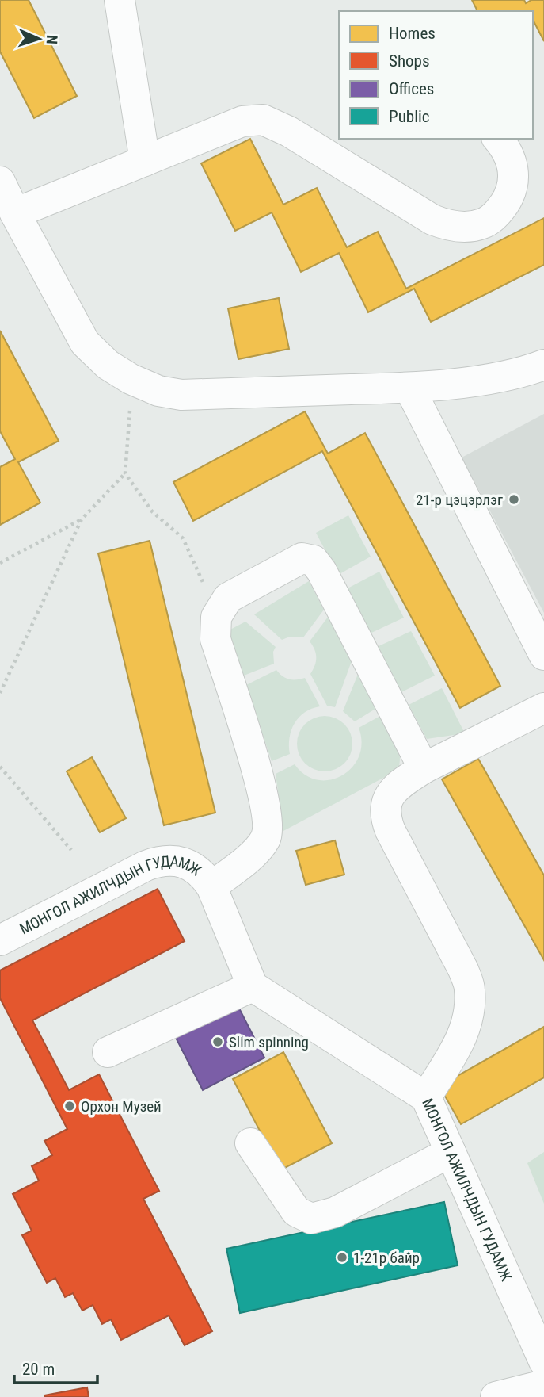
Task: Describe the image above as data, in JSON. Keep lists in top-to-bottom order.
{
  "streets": {
    "street": ["МОНГОЛ АЖИЛЧДЫН ГУДАМЖ"]
  },
  "places": [
    "21-р цэцэрлэг",
    "Slim spinning",
    "Орхон Myзей",
    "1-21р байр"
  ],
  "legend": [
    "Homes",
    "Shops",
    "Offices",
    "Public"
  ],
  "scale_bar": "20 m",
  "north": "right"
}
